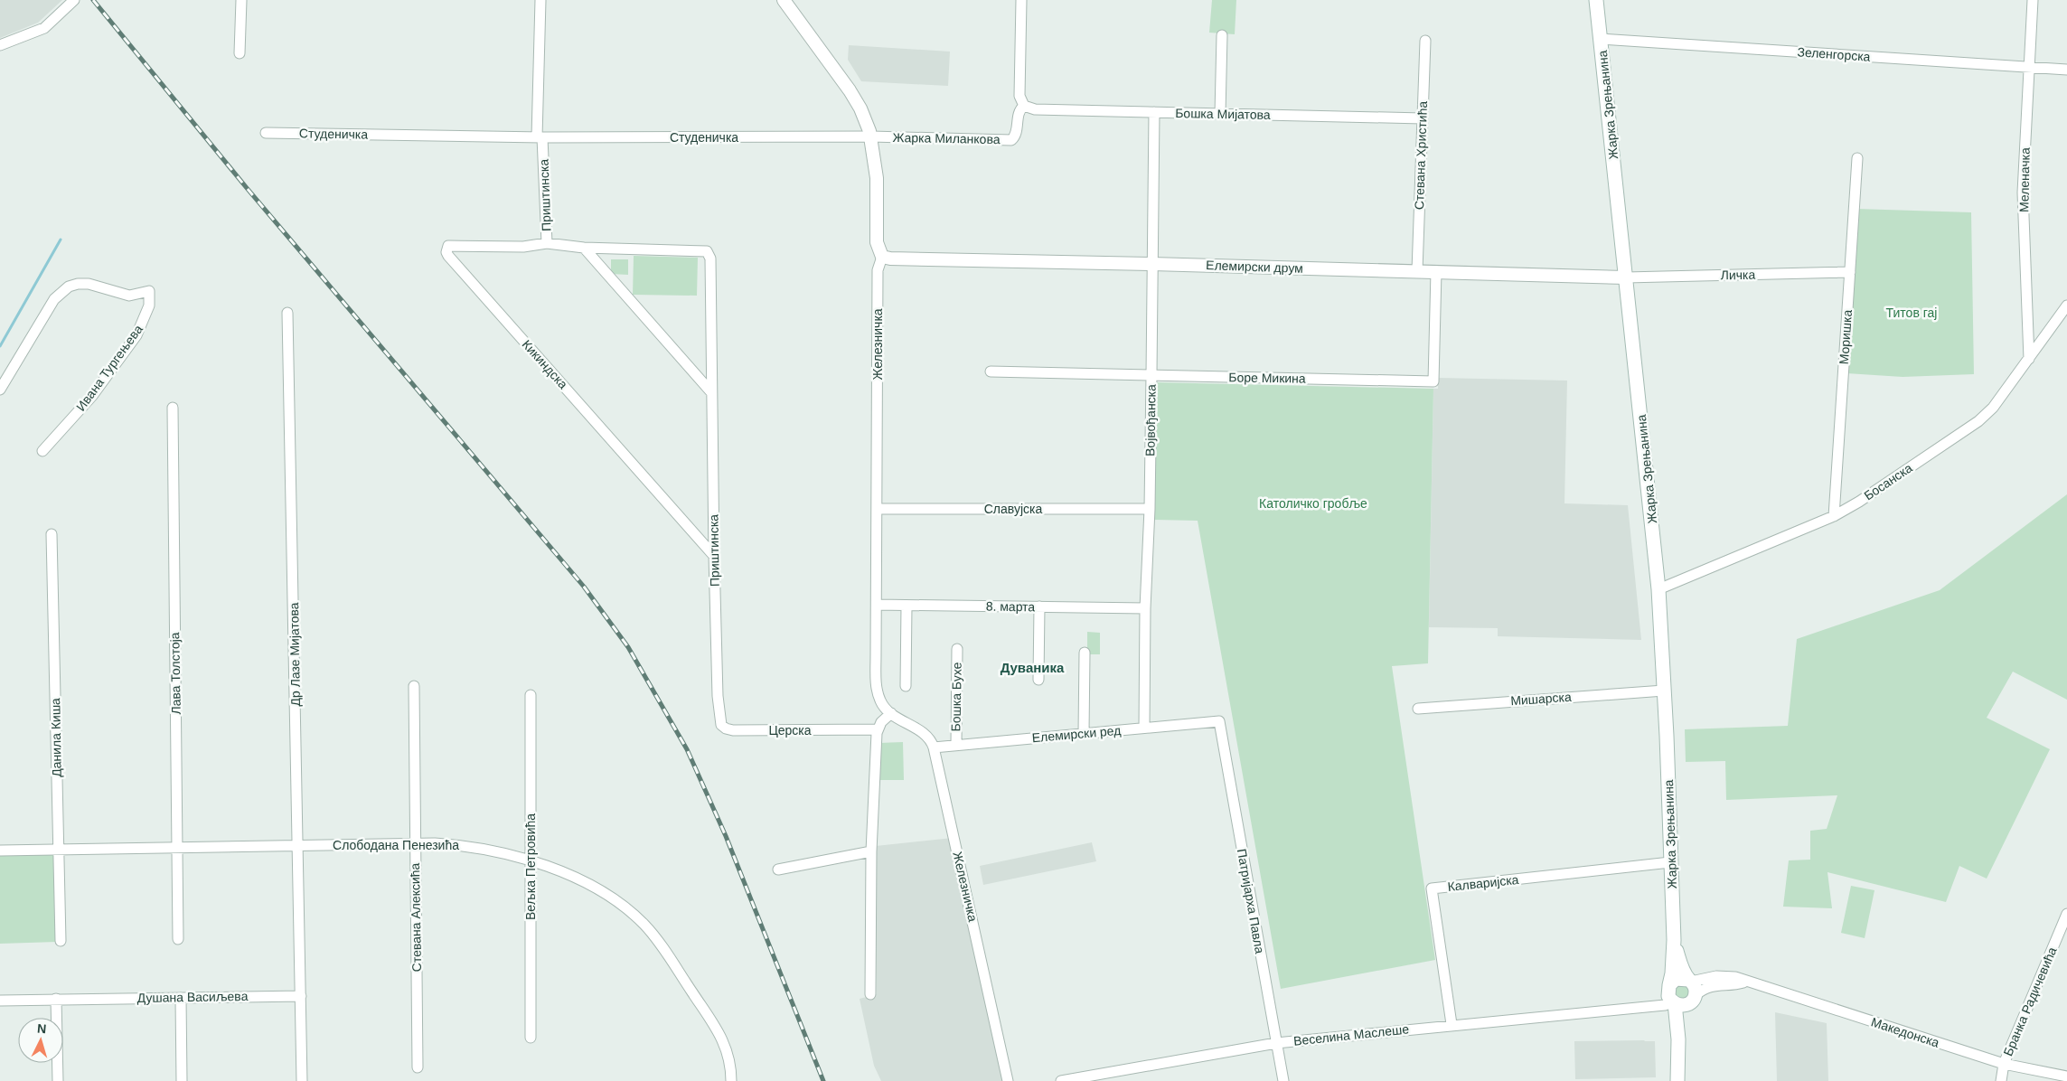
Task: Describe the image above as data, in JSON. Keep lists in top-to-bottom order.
{
  "streets": {
    "main road": ["Жарка Зрењанина"],
    "street": [
      "Зеленгорска",
      "Бошка Мијатова",
      "Студеничка",
      "Жарка Миланкова",
      "Стевана Христића",
      "Меленачка",
      "Приштинска",
      "Елемирски друм",
      "Личка",
      "Моришка",
      "Железничка",
      "Кикиндска",
      "Ивана Тургењева",
      "Боре Микина",
      "Војвођанска",
      "Босанска",
      "Славујска",
      "8. марта",
      "Др Лазе Мијатова",
      "Лава Толстоја",
      "Бошка Бухе",
      "Мишарска",
      "Церска",
      "Елемирски ред",
      "Данила Киша",
      "Слободана Пенезића",
      "Вељка Петровића",
      "Калваријска",
      "Патријарха Павла",
      "Стевана Алексића",
      "Душана Васиљева",
      "Бранка Радичевића",
      "Македонска",
      "Веселина Маслеше"
    ]
  },
  "crossings": [
    ["Зеленгорска", "Жарка Зрењанина"],
    ["Зеленгорска", "Меленачка"],
    ["Жарка Зрењанина", "Елемирски друм"],
    ["Жарка Зрењанина", "Личка"],
    ["Жарка Зрењанина", "Босанска"],
    ["Жарка Зрењанина", "Мишарска"],
    ["Жарка Зрењанина", "Калваријска"],
    ["Жарка Зрењанина", "Македонска"],
    ["Жарка Зрењанина", "Веселина Маслеше"],
    ["Бошка Мијатова", "Жарка Миланкова"],
    ["Бошка Мијатова", "Стевана Христића"],
    ["Бошка Мијатова", "Војвођанска"],
    ["Студеничка", "Жарка Миланкова"],
    ["Студеничка", "Приштинска"],
    ["Студеничка", "Железничка"],
    ["Жарка Миланкова", "Железничка"],
    ["Стевана Христића", "Елемирски друм"],
    ["Меленачка", "Босанска"],
    ["Приштинска", "Кикиндска"],
    ["Приштинска", "Церска"],
    ["Елемирски друм", "Личка"],
    ["Елемирски друм", "Железничка"],
    ["Елемирски друм", "Боре Микина"],
    ["Елемирски друм", "Војвођанска"],
    ["Личка", "Моришка"],
    ["Моришка", "Босанска"],
    ["Железничка", "Славујска"],
    ["Железничка", "8. марта"],
    ["Железничка", "Елемирски ред"],
    ["Боре Микина", "Војвођанска"],
    ["Војвођанска", "Славујска"],
    ["Војвођанска", "8. марта"],
    ["Војвођанска", "Елемирски ред"],
    ["Др Лазе Мијатова", "Слободана Пенезића"],
    ["Др Лазе Мијатова", "Душана Васиљева"],
    ["Лава Толстоја", "Слободана Пенезића"],
    ["Бошка Бухе", "Елемирски ред"],
    ["Елемирски ред", "Патријарха Павла"],
    ["Данила Киша", "Слободана Пенезића"],
    ["Слободана Пенезића", "Вељка Петровића"],
    ["Слободана Пенезића", "Стевана Алексића"],
    ["Калваријска", "Веселина Маслеше"],
    ["Патријарха Павла", "Веселина Маслеше"],
    ["Бранка Радичевића", "Македонска"],
    ["Македонска", "Веселина Маслеше"]
  ],
  "districts": ["Дуваника"],
  "parks": ["Титов гај", "Католичко гробље"],
  "north": "top"
}
